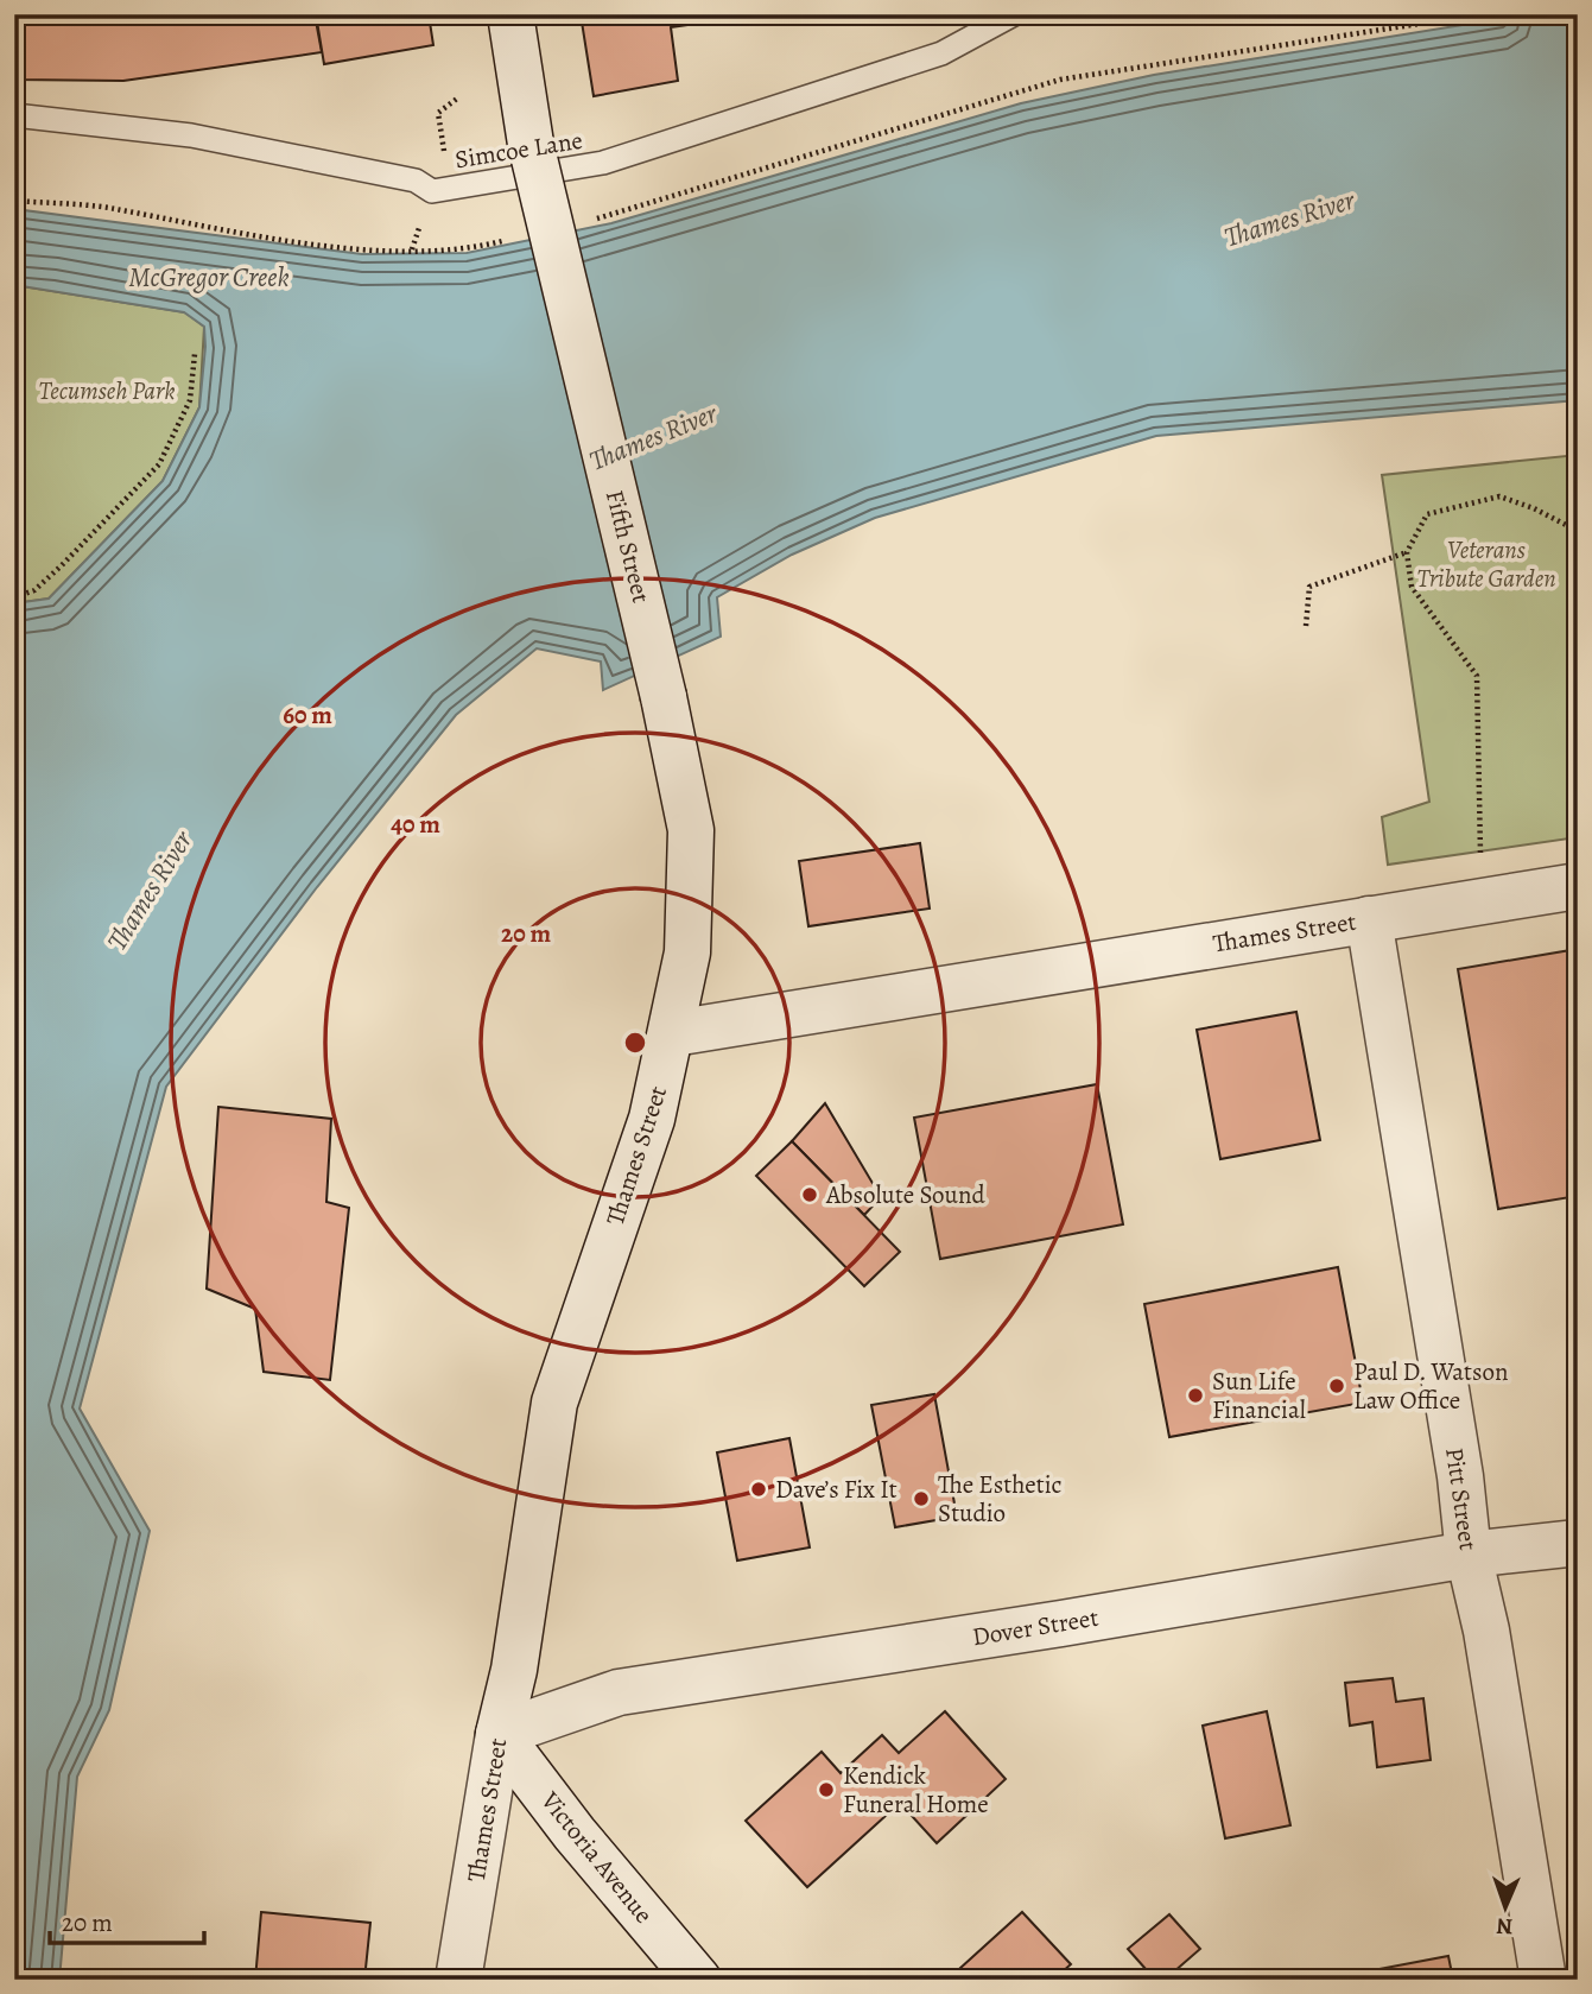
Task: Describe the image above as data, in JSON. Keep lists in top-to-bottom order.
{
  "streets": {
    "street": [
      "Fifth Street",
      "Thames Street",
      "Pitt Street",
      "Dover Street",
      "Victoria Avenue"
    ],
    "lane": ["Simcoe Lane"]
  },
  "crossings": [
    ["Fifth Street", "Thames Street"],
    ["Thames Street", "Pitt Street"],
    ["Thames Street", "Dover Street"],
    ["Thames Street", "Victoria Avenue"],
    ["Pitt Street", "Dover Street"],
    ["Dover Street", "Victoria Avenue"]
  ],
  "water": ["Thames River", "McGregor Creek"],
  "parks": ["Tecumseh Park", "Veterans Tribute Garden"],
  "places": [
    "Absolute Sound",
    "Paul D. Watson Law Office",
    "Sun Life Financial",
    "Dave’s Fix It",
    "The Esthetic Studio",
    "Kendick Funeral Home"
  ],
  "scale_bar": "20 m",
  "north": "bottom",
  "rings": ["60 m", "40 m", "20 m"]
}
